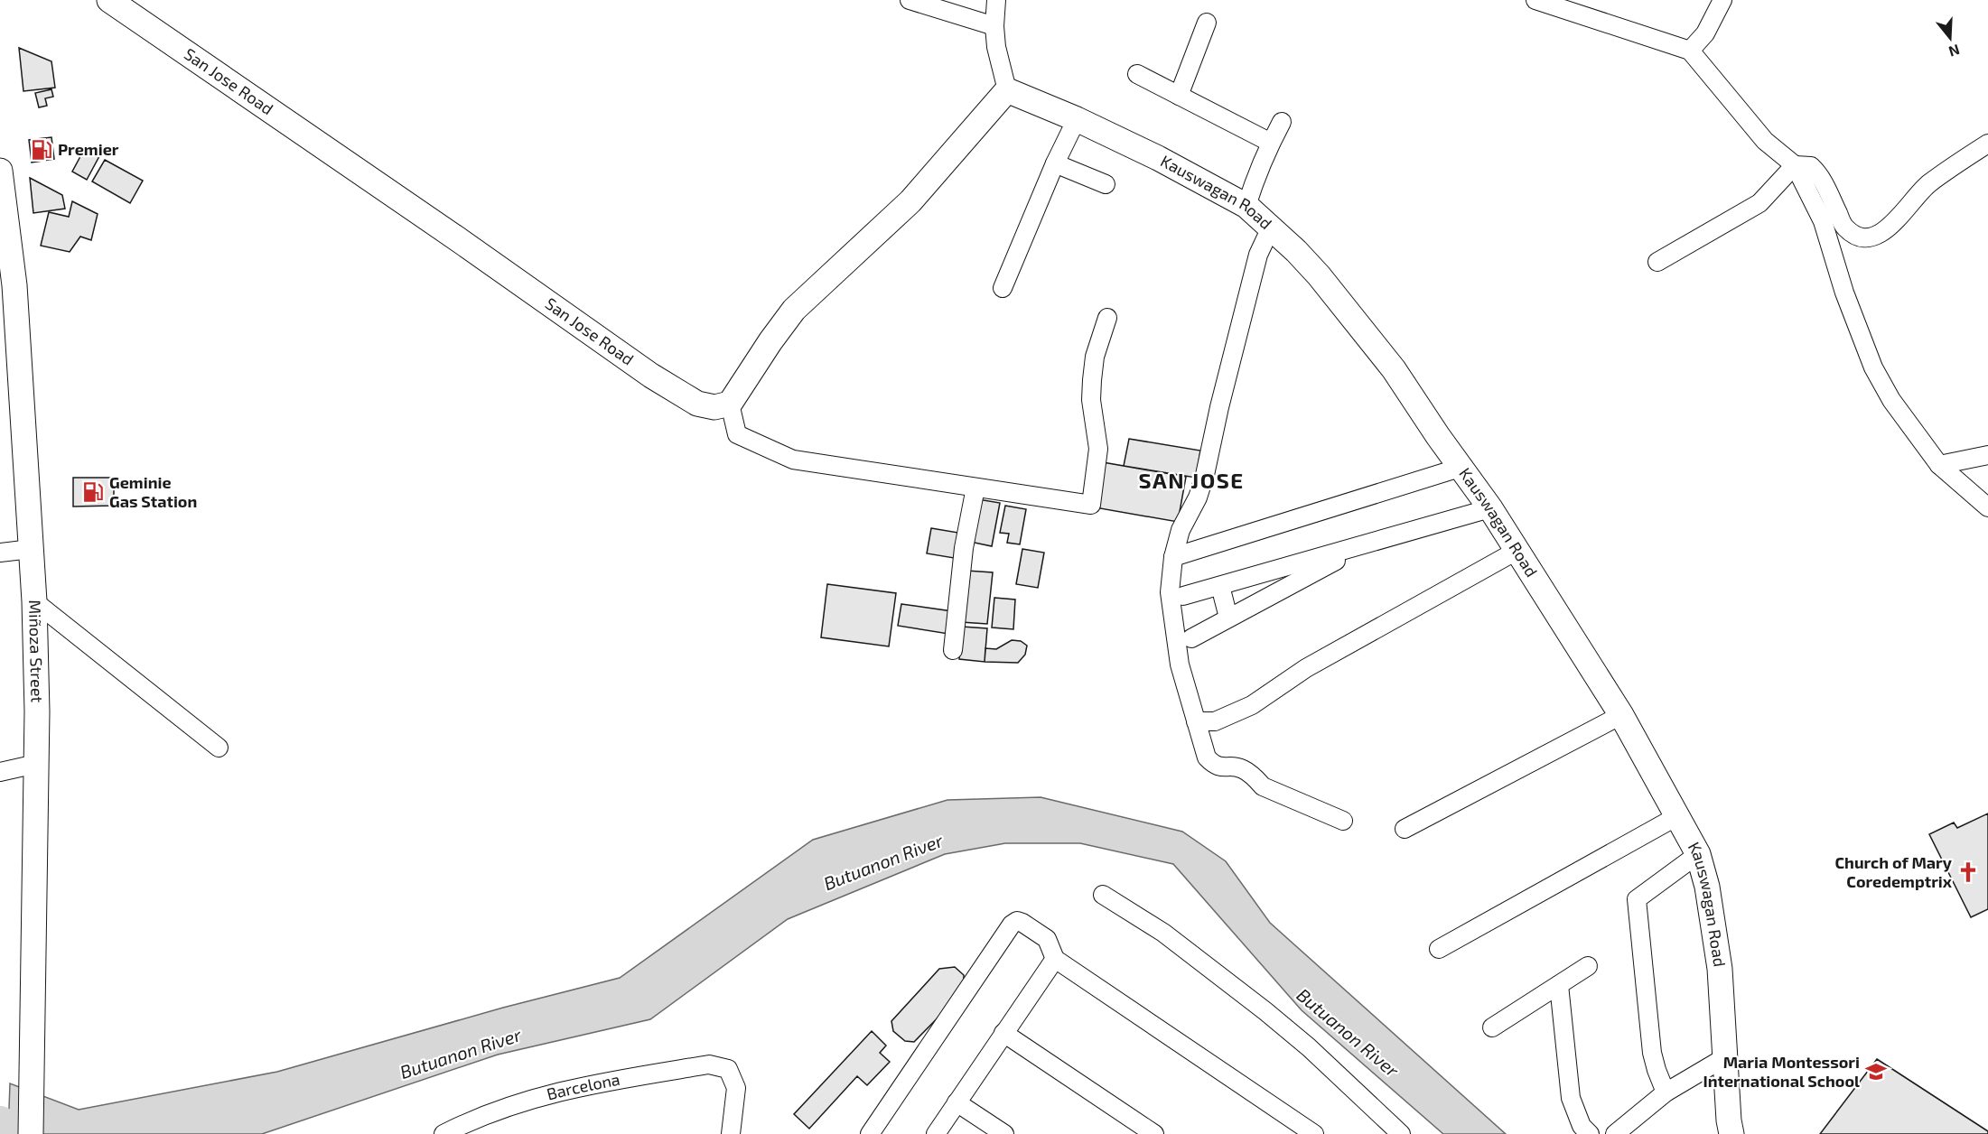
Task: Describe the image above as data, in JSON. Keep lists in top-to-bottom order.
{
  "streets": {
    "street": [
      "San Jose Road",
      "Kauswagan Road",
      "Miñoza Street",
      "Barcelona"
    ]
  },
  "districts": ["SAN JOSE"],
  "water": ["Butuanon River"],
  "places": {
    "fuel station": ["Premier", "Geminie Gas Station"],
    "church": ["Church of Mary Coredemptrix"],
    "school or university": ["Maria Montessori International School"]
  },
  "north": "bottom"
}
